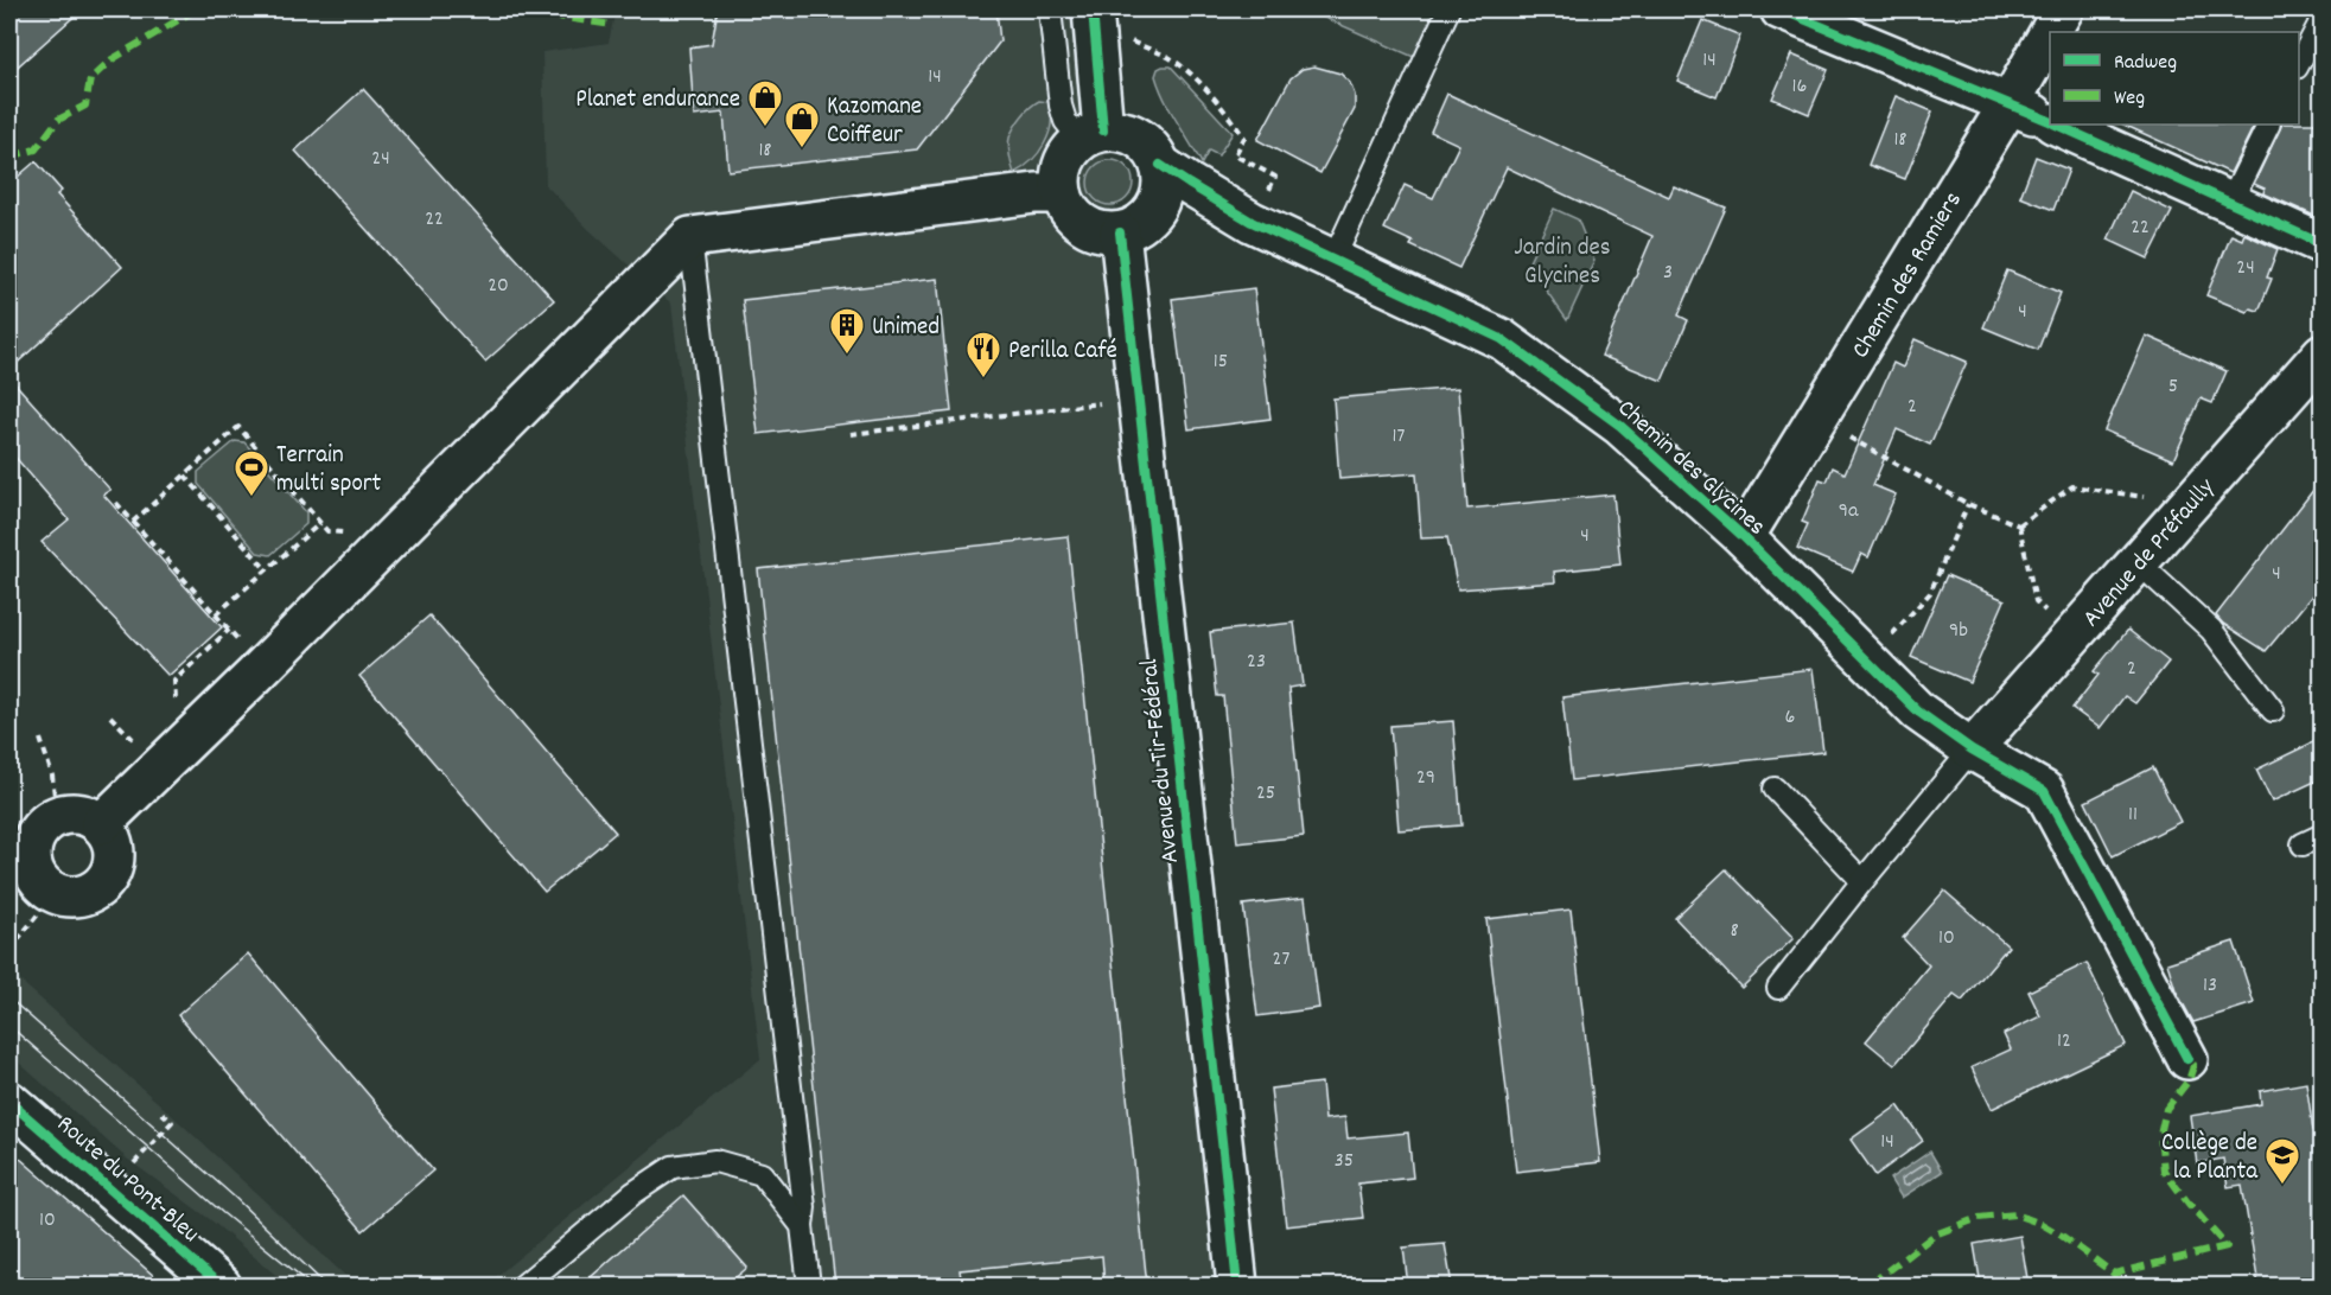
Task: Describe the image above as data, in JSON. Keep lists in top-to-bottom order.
{
  "streets": {
    "street": [
      "Chemin des Ramiers",
      "Chemin des Glycines",
      "Avenue de Préfaully",
      "Avenue du Tir-Fédéral",
      "Route du Pont-Bleu"
    ]
  },
  "crossings": [
    ["Chemin des Ramiers", "Chemin des Glycines"],
    ["Chemin des Glycines", "Avenue de Préfaully"],
    ["Chemin des Glycines", "Avenue du Tir-Fédéral"]
  ],
  "parks": ["Jardin des Glycines"],
  "places": {
    "shop": ["Planet endurance", "Kazomane Coiffeur"],
    "building": ["Unimed"],
    "restaurant": ["Perilla Café"],
    "sports": ["Terrain multi sport"],
    "school or university": ["Collège de la Planta"]
  },
  "house_numbers": [
    "14",
    "14",
    "16",
    "18",
    "18",
    "24",
    "22",
    "22",
    "24",
    "3",
    "20",
    "4",
    "15",
    "5",
    "2",
    "17",
    "9a",
    "4",
    "4",
    "9b",
    "23",
    "2",
    "6",
    "29",
    "25",
    "11",
    "8",
    "10",
    "27",
    "13",
    "12",
    "14",
    "35",
    "10"
  ],
  "legend": ["Radweg", "Weg"]
}
